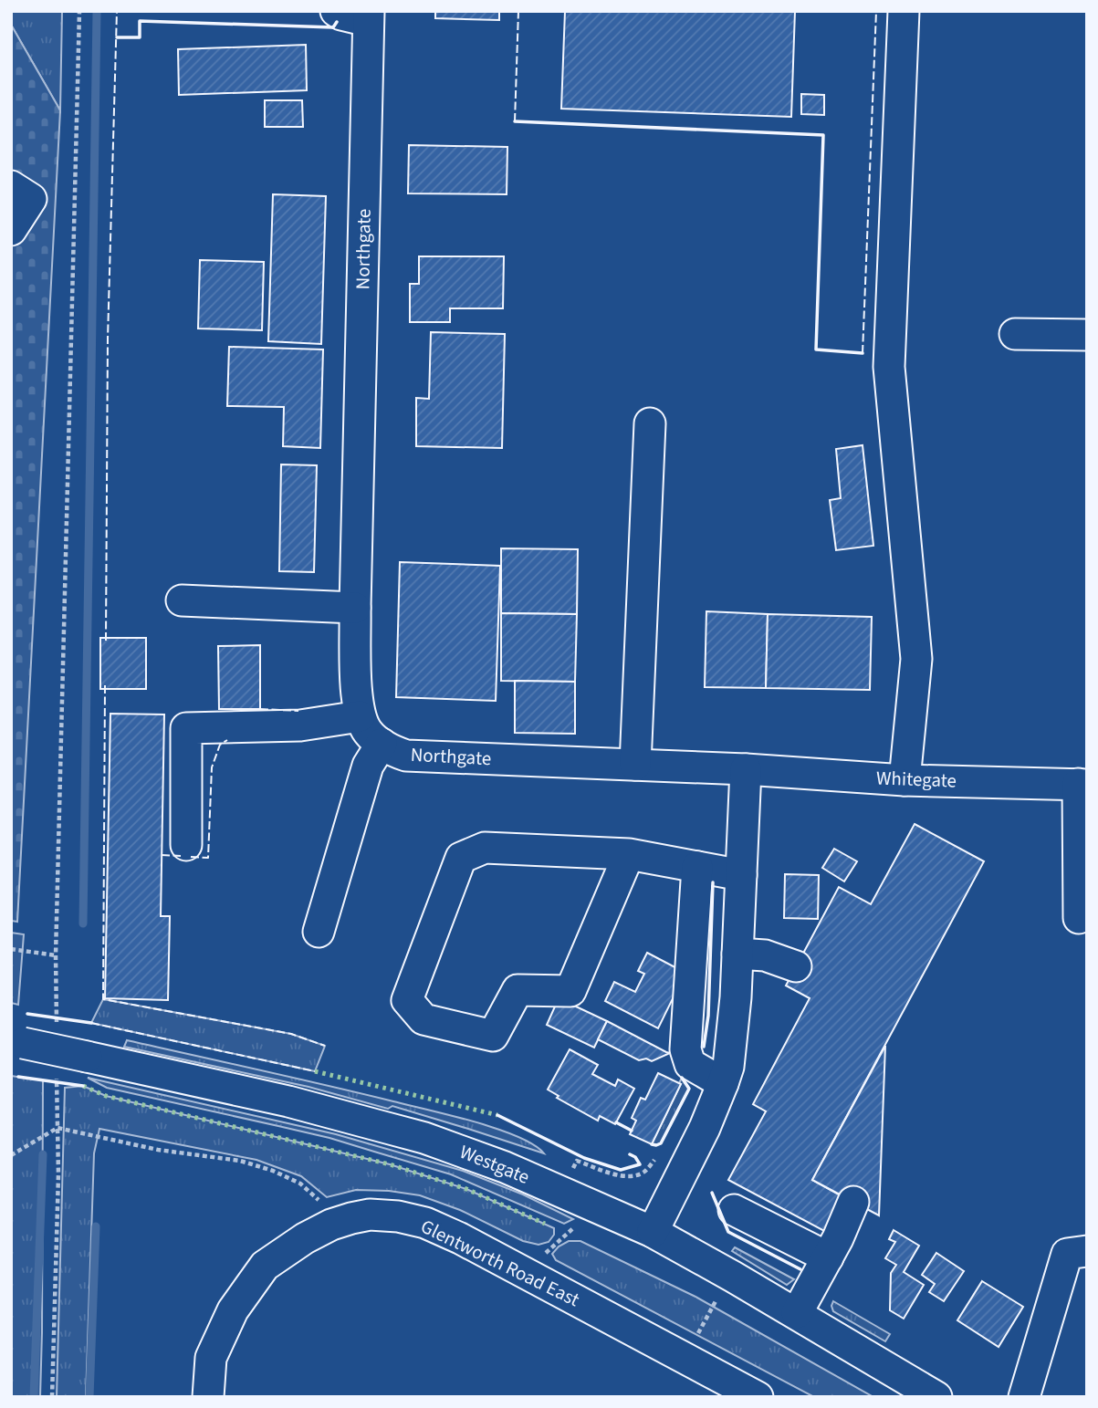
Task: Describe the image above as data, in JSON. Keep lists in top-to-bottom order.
{
  "streets": {
    "street": [
      "Northgate",
      "Whitegate",
      "Westgate",
      "Glentworth Road East"
    ]
  },
  "crossings": [
    ["Northgate", "Whitegate"]
  ]
}
